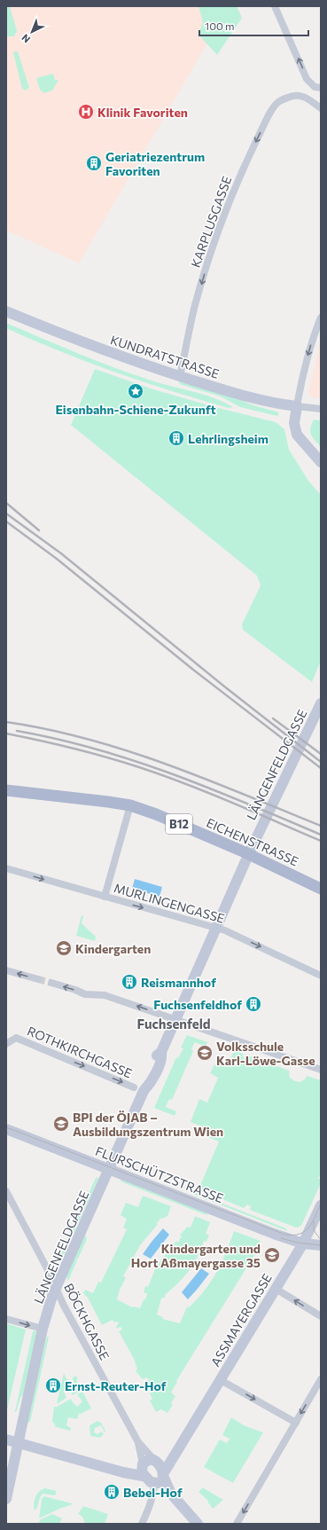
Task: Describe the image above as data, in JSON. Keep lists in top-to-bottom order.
{
  "streets": {
    "main road": ["B12", "EICHENSTRASSE"],
    "street": [
      "KARPLUSGASSE",
      "KUNDRATSTRASSE",
      "LÄNGENFELDGASSE",
      "MURLINGENGASSE",
      "ROTHKIRCHGASSE",
      "FLURSCHÜTZSTRASSE",
      "ASSMAYERGASSE",
      "BÖCKHGASSE"
    ]
  },
  "crossings": [
    ["KARPLUSGASSE", "KUNDRATSTRASSE"],
    ["LÄNGENFELDGASSE", "EICHENSTRASSE"],
    ["LÄNGENFELDGASSE", "MURLINGENGASSE"],
    ["LÄNGENFELDGASSE", "ROTHKIRCHGASSE"],
    ["LÄNGENFELDGASSE", "FLURSCHÜTZSTRASSE"],
    ["LÄNGENFELDGASSE", "ASSMAYERGASSE"],
    ["LÄNGENFELDGASSE", "BÖCKHGASSE"],
    ["FLURSCHÜTZSTRASSE", "ASSMAYERGASSE"],
    ["ASSMAYERGASSE", "BÖCKHGASSE"]
  ],
  "one_way": ["KARPLUSGASSE", "MURLINGENGASSE", "ROTHKIRCHGASSE"],
  "districts": ["Fuchsenfeld"],
  "places": {
    "hospital": ["Klinik Favoriten"],
    "building": [
      "Geriatriezentrum Favoriten",
      "Lehrlingsheim",
      "Reismannhof",
      "Fuchsenfeldhof",
      "Ernst-Reuter-Hof",
      "Bebel-Hof"
    ],
    "place": ["Eisenbahn-Schiene-Zukunft"],
    "school or university": [
      "Kindergarten",
      "Volksschule Karl-Löwe-Gasse",
      "BPI der ÖJAB – Ausbildungszentrum Wien",
      "Kindergarten und Hort Aßmayergasse 35"
    ]
  },
  "scale_bar": "100 m",
  "north": "bottom left"
}
